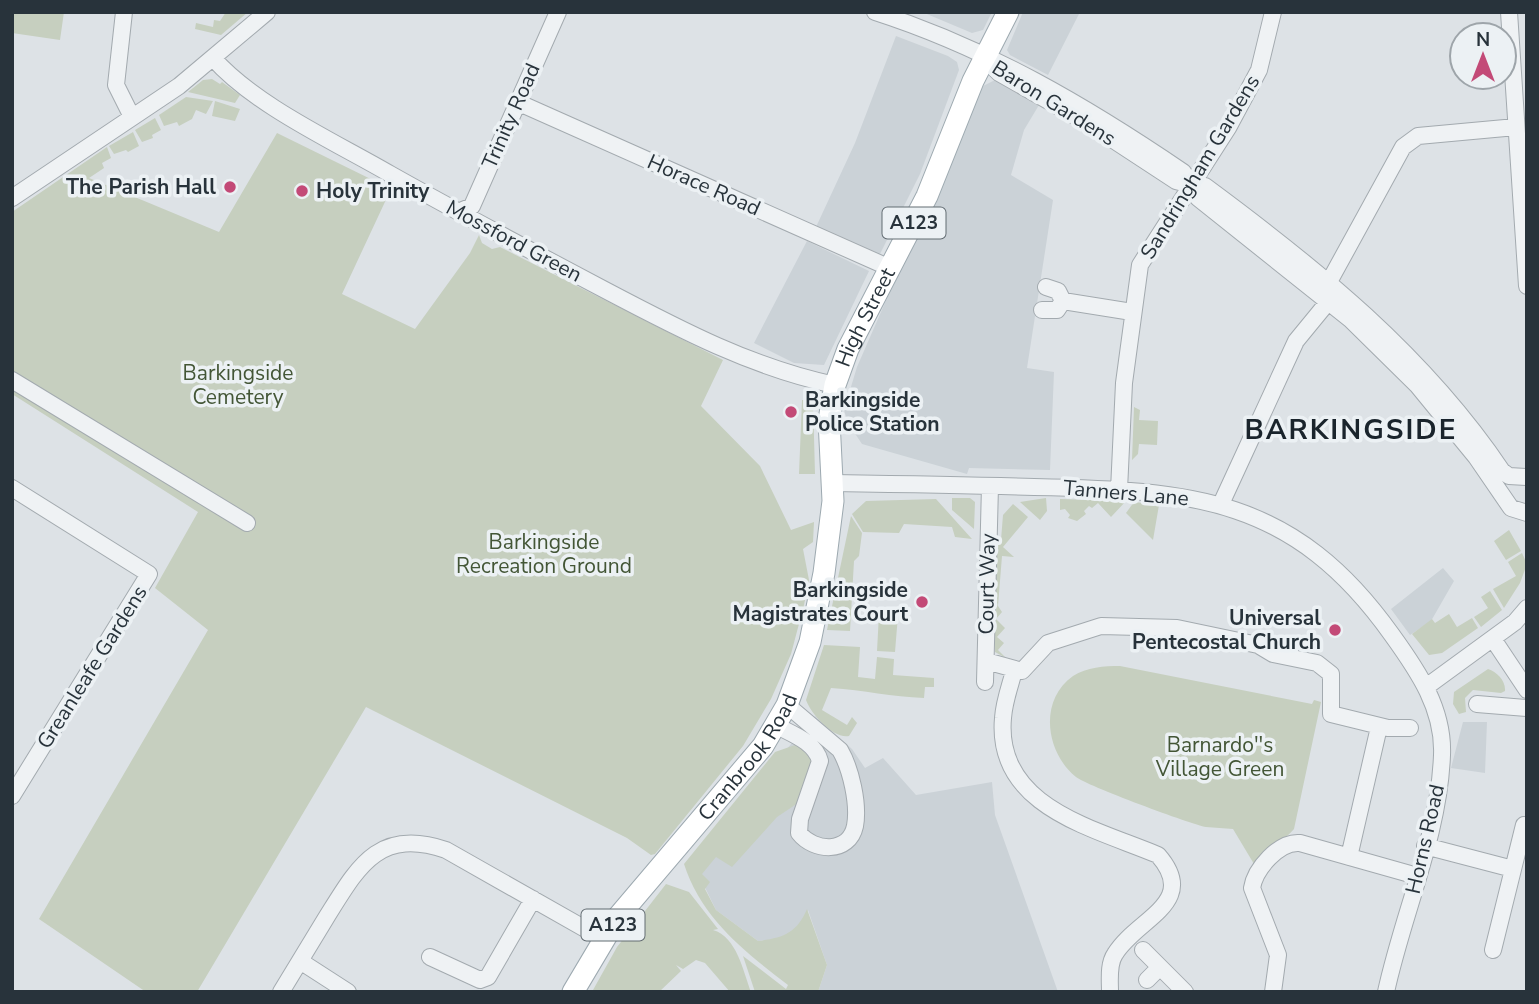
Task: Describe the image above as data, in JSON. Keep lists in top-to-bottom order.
{
  "streets": {
    "main road": ["A123", "High Street", "Cranbrook Road"],
    "street": [
      "Baron Gardens",
      "Trinity Road",
      "Sandringham Gardens",
      "Horace Road",
      "Mossford Green",
      "Tanners Lane",
      "Court Way",
      "Greanleafe Gardens",
      "Horns Road"
    ]
  },
  "crossings": [
    ["Baron Gardens", "Sandringham Gardens"],
    ["Baron Gardens", "High Street"],
    ["Trinity Road", "Horace Road"],
    ["Trinity Road", "Mossford Green"],
    ["Sandringham Gardens", "Tanners Lane"],
    ["Horace Road", "High Street"],
    ["Mossford Green", "High Street"],
    ["High Street", "Tanners Lane"],
    ["High Street", "Cranbrook Road"],
    ["Tanners Lane", "Court Way"],
    ["Tanners Lane", "Cranbrook Road"],
    ["Tanners Lane", "Horns Road"]
  ],
  "districts": ["BARKINGSIDE"],
  "parks": ["Barkingside Cemetery", "Barkingside Recreation Ground", "Barnardo''s Village Green"],
  "places": [
    "The Parish Hall",
    "Holy Trinity",
    "Barkingside Police Station",
    "Barkingside Magistrates Court",
    "Universal Pentecostal Church"
  ],
  "north": "top"
}
